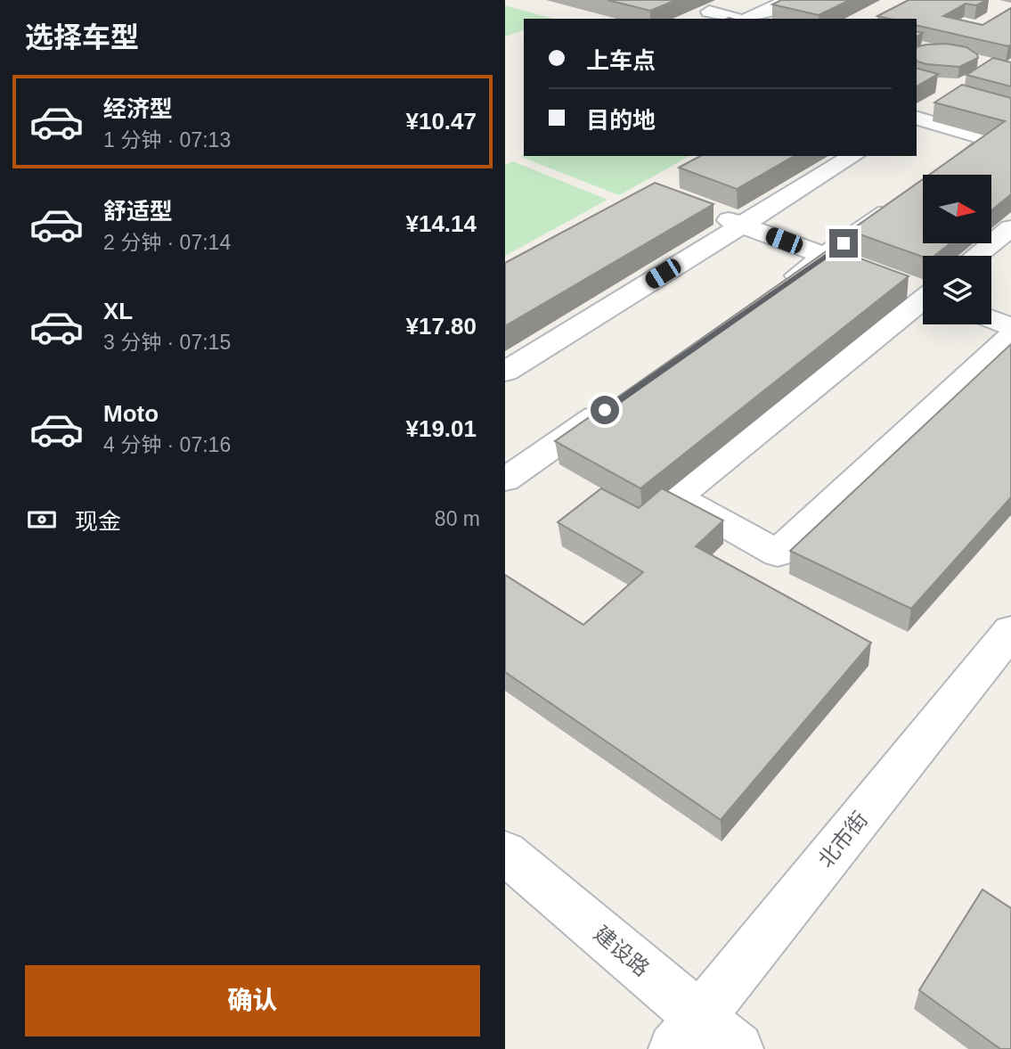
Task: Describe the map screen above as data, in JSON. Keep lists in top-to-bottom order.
{
  "streets": {
    "street": ["北市街", "建设路"]
  },
  "crossings": [
    ["北市街", "建设路"]
  ],
  "north": "right",
  "page": {
    "heading": "选择车型",
    "banner": ["上车点", "目的地"],
    "list": [
      {
        "name": "经济型",
        "note": "1 分钟 · 07:13",
        "value": "¥10.47"
      },
      {
        "name": "舒适型",
        "note": "2 分钟 · 07:14",
        "value": "¥14.14"
      },
      {
        "name": "XL",
        "note": "3 分钟 · 07:15",
        "value": "¥17.80"
      },
      {
        "name": "Moto",
        "note": "4 分钟 · 07:16",
        "value": "¥19.01"
      }
    ],
    "pay": ["现金", "80 m"],
    "buttons": "确认"
  }
}
